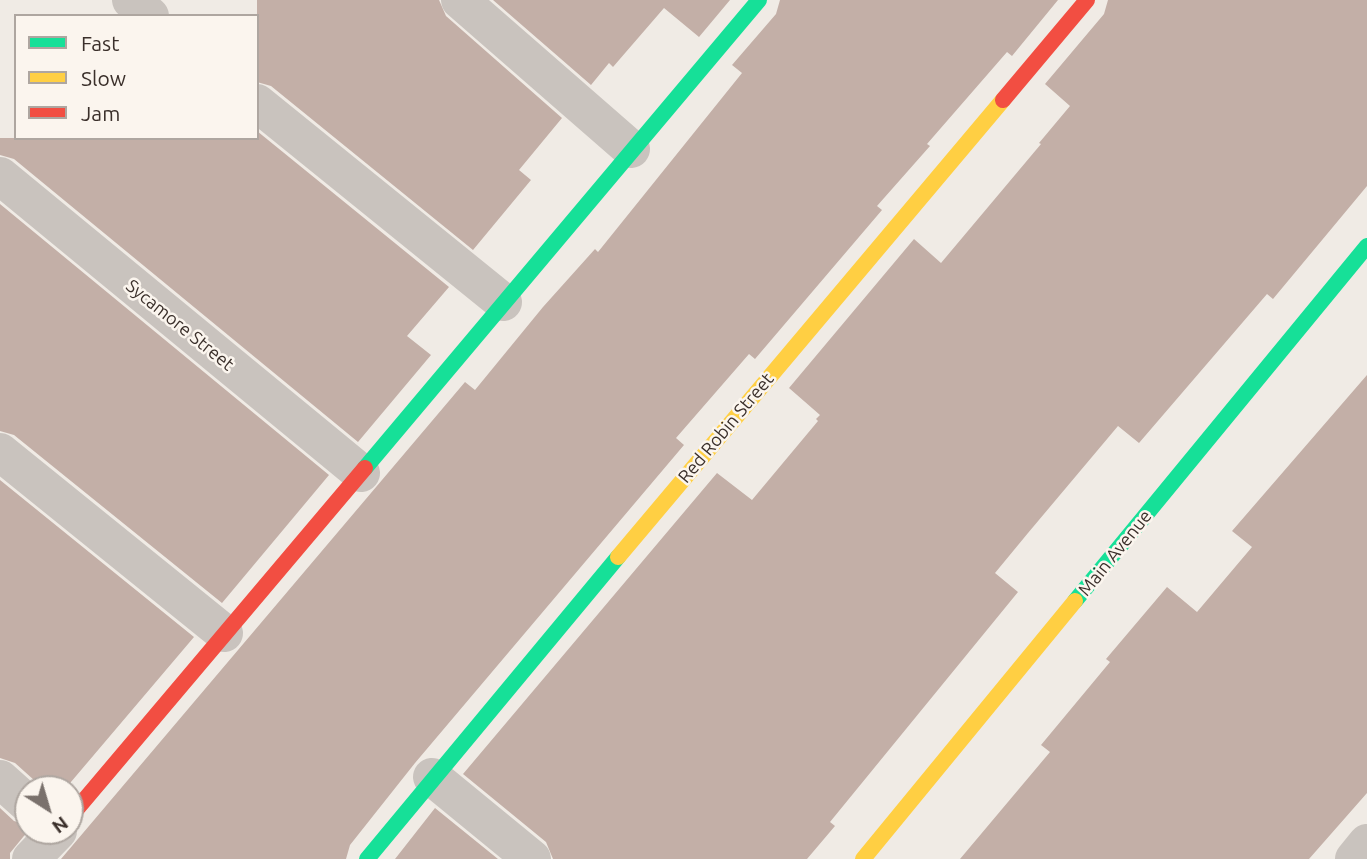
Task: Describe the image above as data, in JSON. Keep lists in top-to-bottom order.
{
  "streets": {
    "street": ["Sycamore Street", "Red Robin Street", "Main Avenue"]
  },
  "legend": ["Fast", "Slow", "Jam"],
  "north": "bottom right"
}
